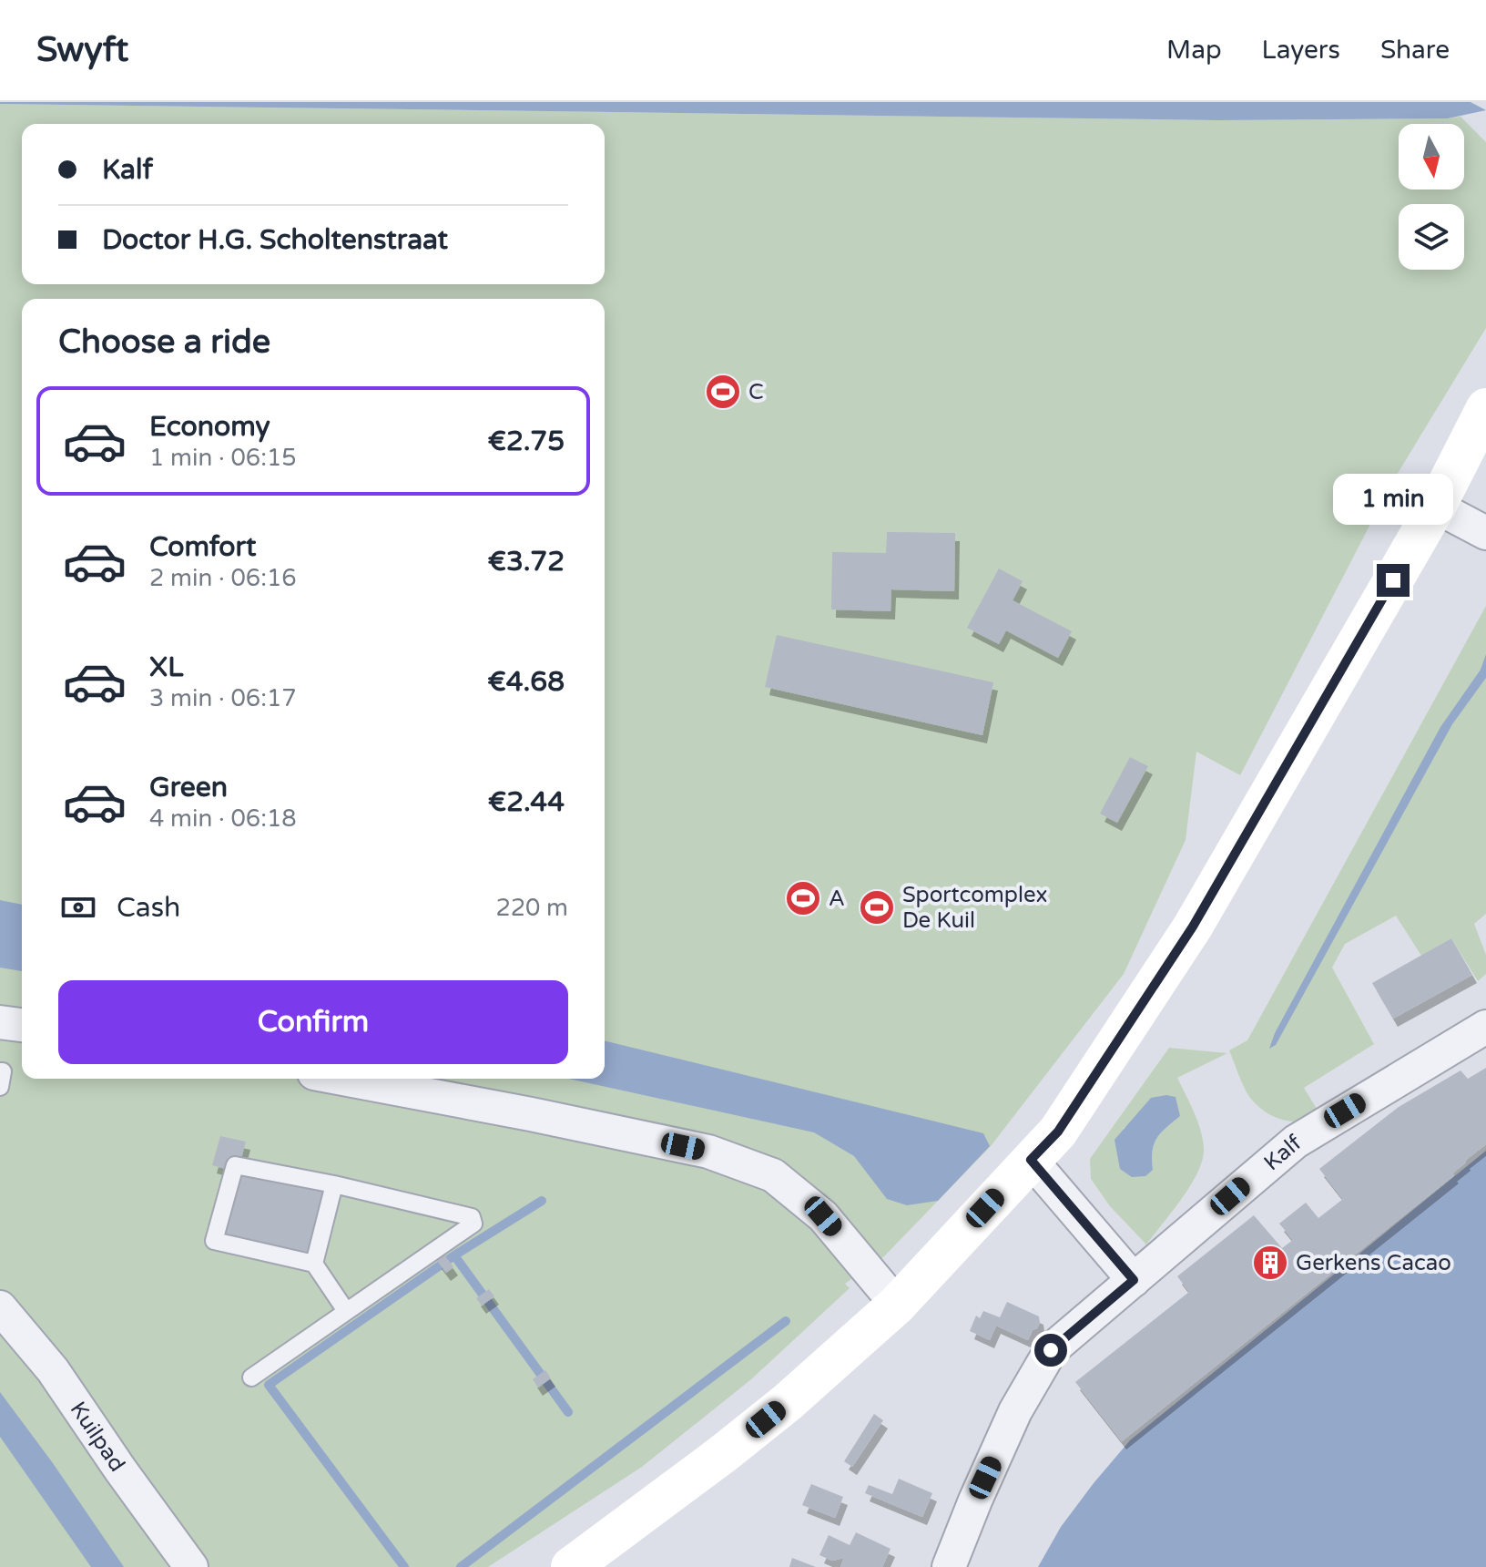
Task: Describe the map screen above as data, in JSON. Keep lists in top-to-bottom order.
{
  "streets": {
    "street": ["Kalf", "Kuilpad"]
  },
  "places": {
    "sports": ["C", "A", "Sportcomplex De Kuil"],
    "building": ["Gerkens Cacao"]
  },
  "north": "bottom",
  "page": {
    "header": "Swyft",
    "nav": ["Map", "Layers", "Share"],
    "banner": ["Kalf", "Doctor H.G. Scholtenstraat"],
    "heading": "Choose a ride",
    "list": [
      {
        "name": "Economy",
        "note": "1 min · 06:15",
        "value": "€2.75"
      },
      {
        "name": "Comfort",
        "note": "2 min · 06:16",
        "value": "€3.72"
      },
      {
        "name": "XL",
        "note": "3 min · 06:17",
        "value": "€4.68"
      },
      {
        "name": "Green",
        "note": "4 min · 06:18",
        "value": "€2.44"
      }
    ],
    "bubble": "1 min",
    "pay": ["Cash", "220 m"],
    "buttons": "Confirm"
  }
}
